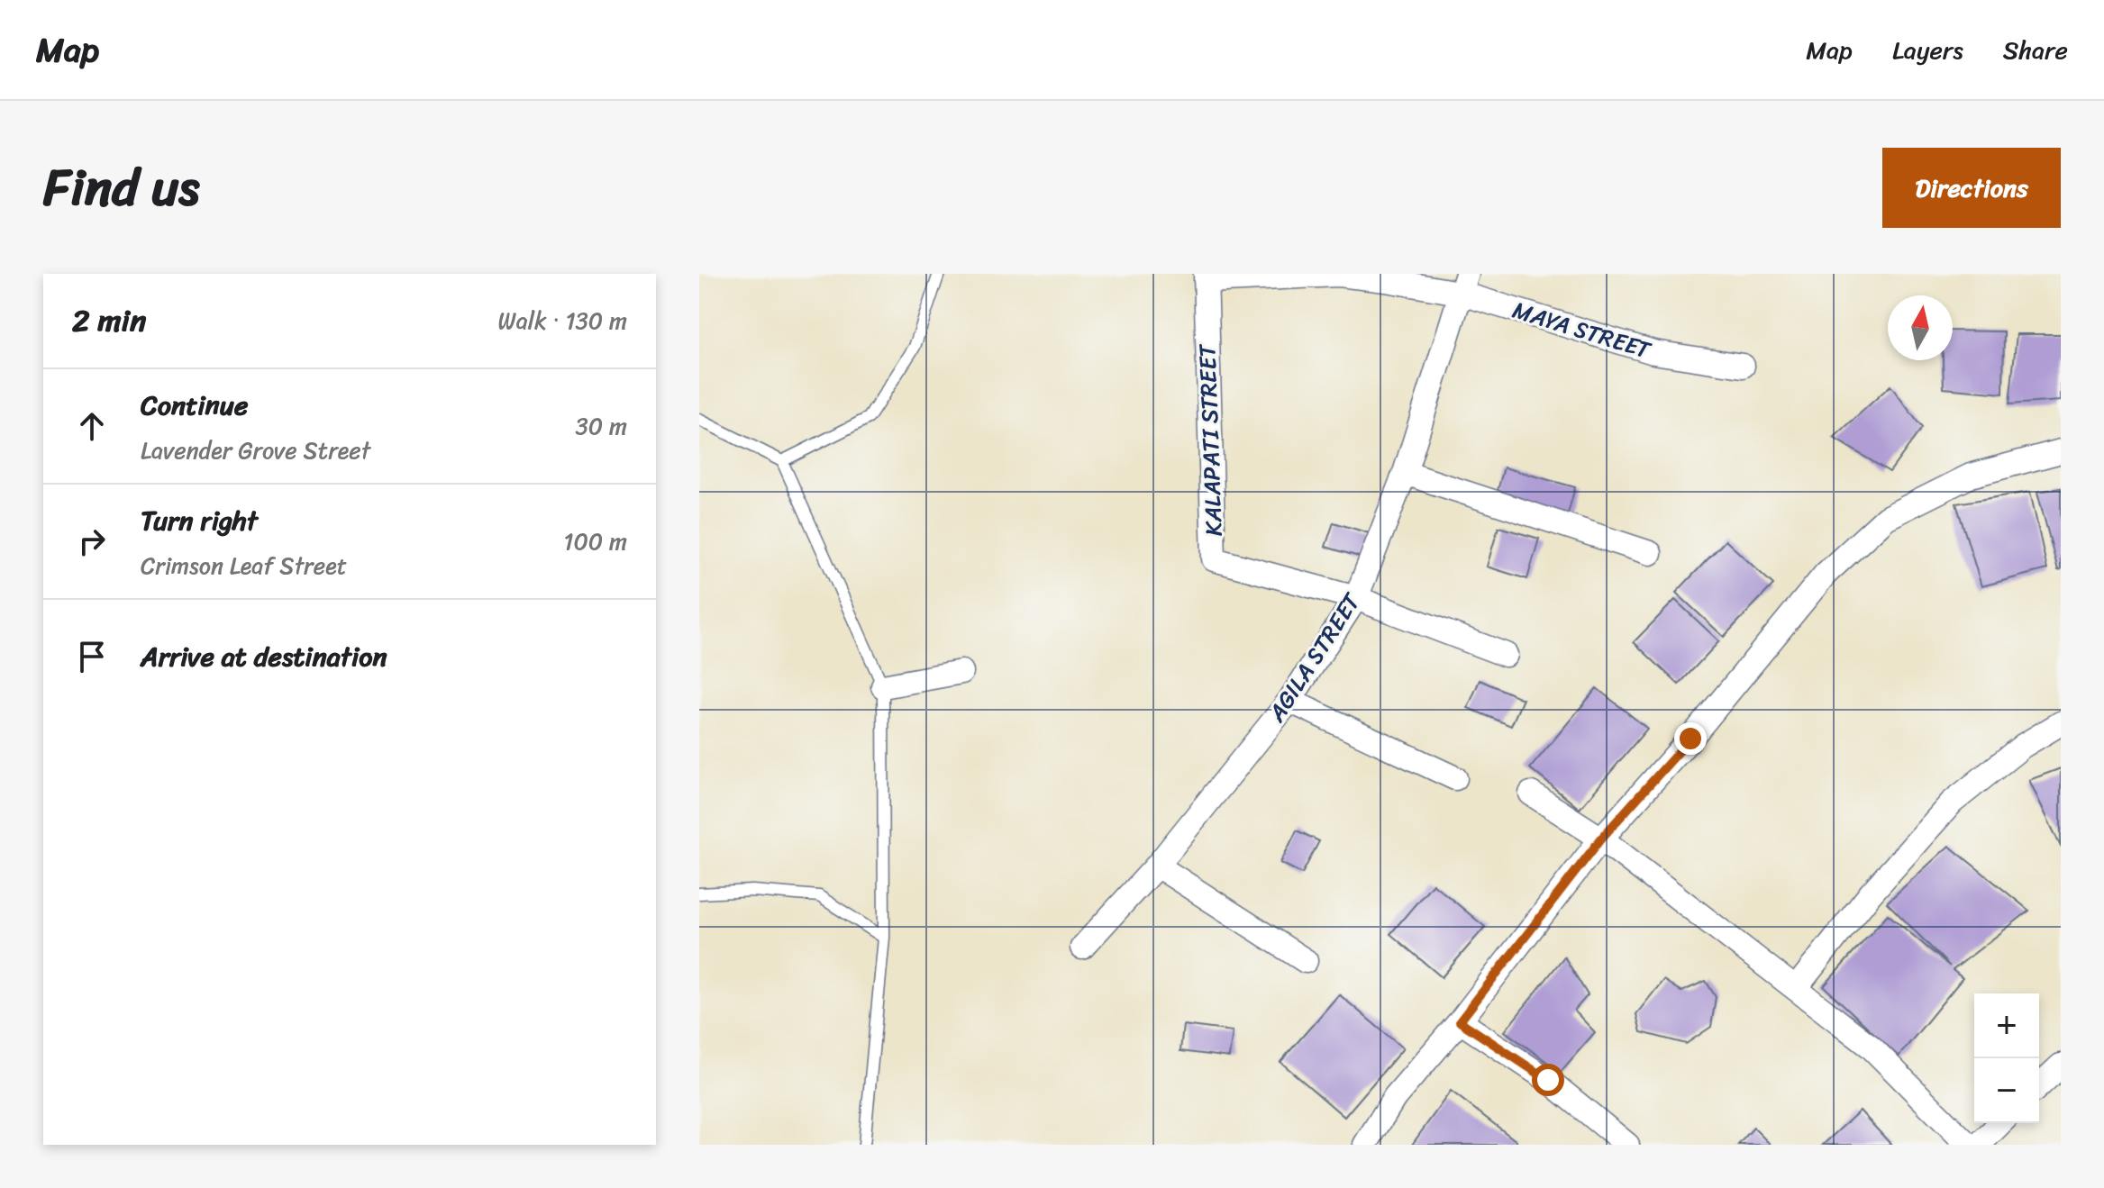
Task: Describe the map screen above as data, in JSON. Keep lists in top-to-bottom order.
{
  "streets": {
    "street": ["MAYA STREET", "KALAPATI STREET", "AGILA STREET"]
  },
  "crossings": [
    ["MAYA STREET", "KALAPATI STREET"],
    ["MAYA STREET", "AGILA STREET"],
    ["KALAPATI STREET", "AGILA STREET"]
  ],
  "north": "top",
  "page": {
    "header": "Map",
    "nav": ["Map", "Layers", "Share"],
    "title": "Find us",
    "buttons": "Directions",
    "heading": ["2 min", "Walk · 130 m"],
    "list": [
      ["Continue", "Lavender Grove Street", "30 m"],
      ["Turn right", "Crimson Leaf Street", "100 m"],
      "Arrive at destination"
    ],
    "map_buttons": ["+", "−"]
  }
}
